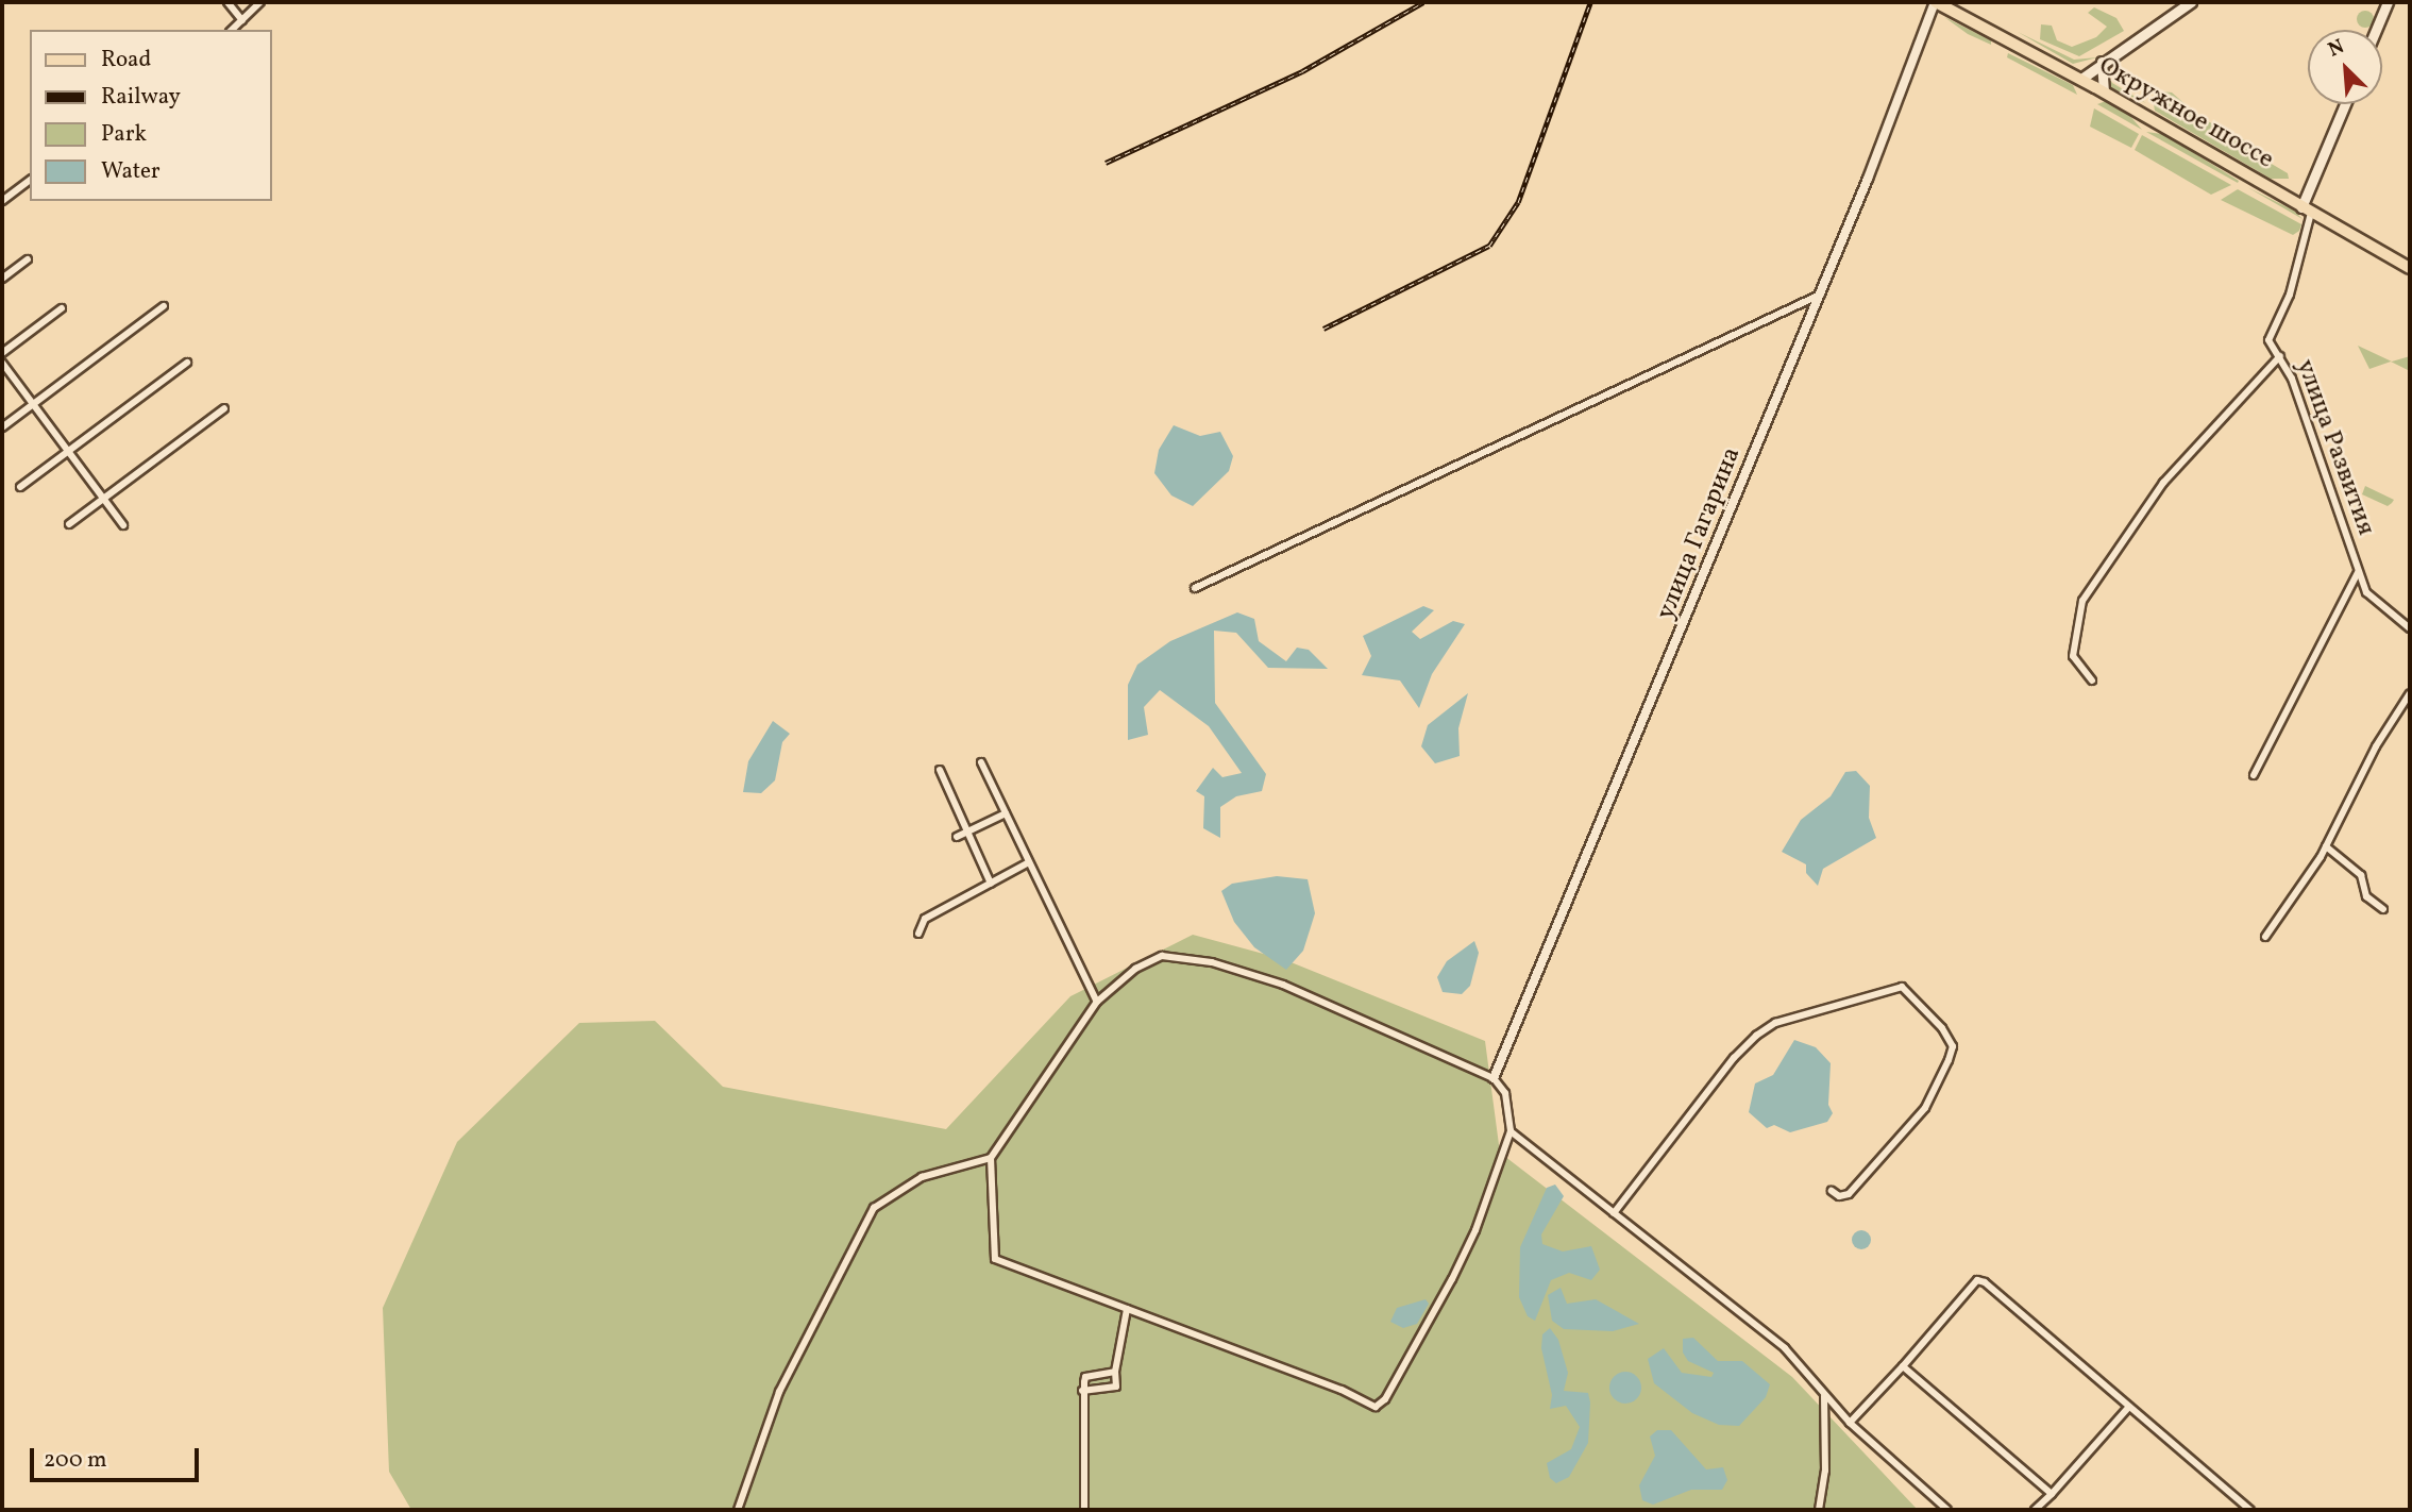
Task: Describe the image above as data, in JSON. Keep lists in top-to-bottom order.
{
  "streets": {
    "main road": ["Окружное шоссе"],
    "street": ["улица Развития", "улица Гагарина"]
  },
  "crossings": [
    ["Окружное шоссе", "улица Развития"],
    ["Окружное шоссе", "улица Гагарина"]
  ],
  "legend": [
    "Road",
    "Railway",
    "Park",
    "Water"
  ],
  "scale_bar": "200 m",
  "north": "top left"
}
